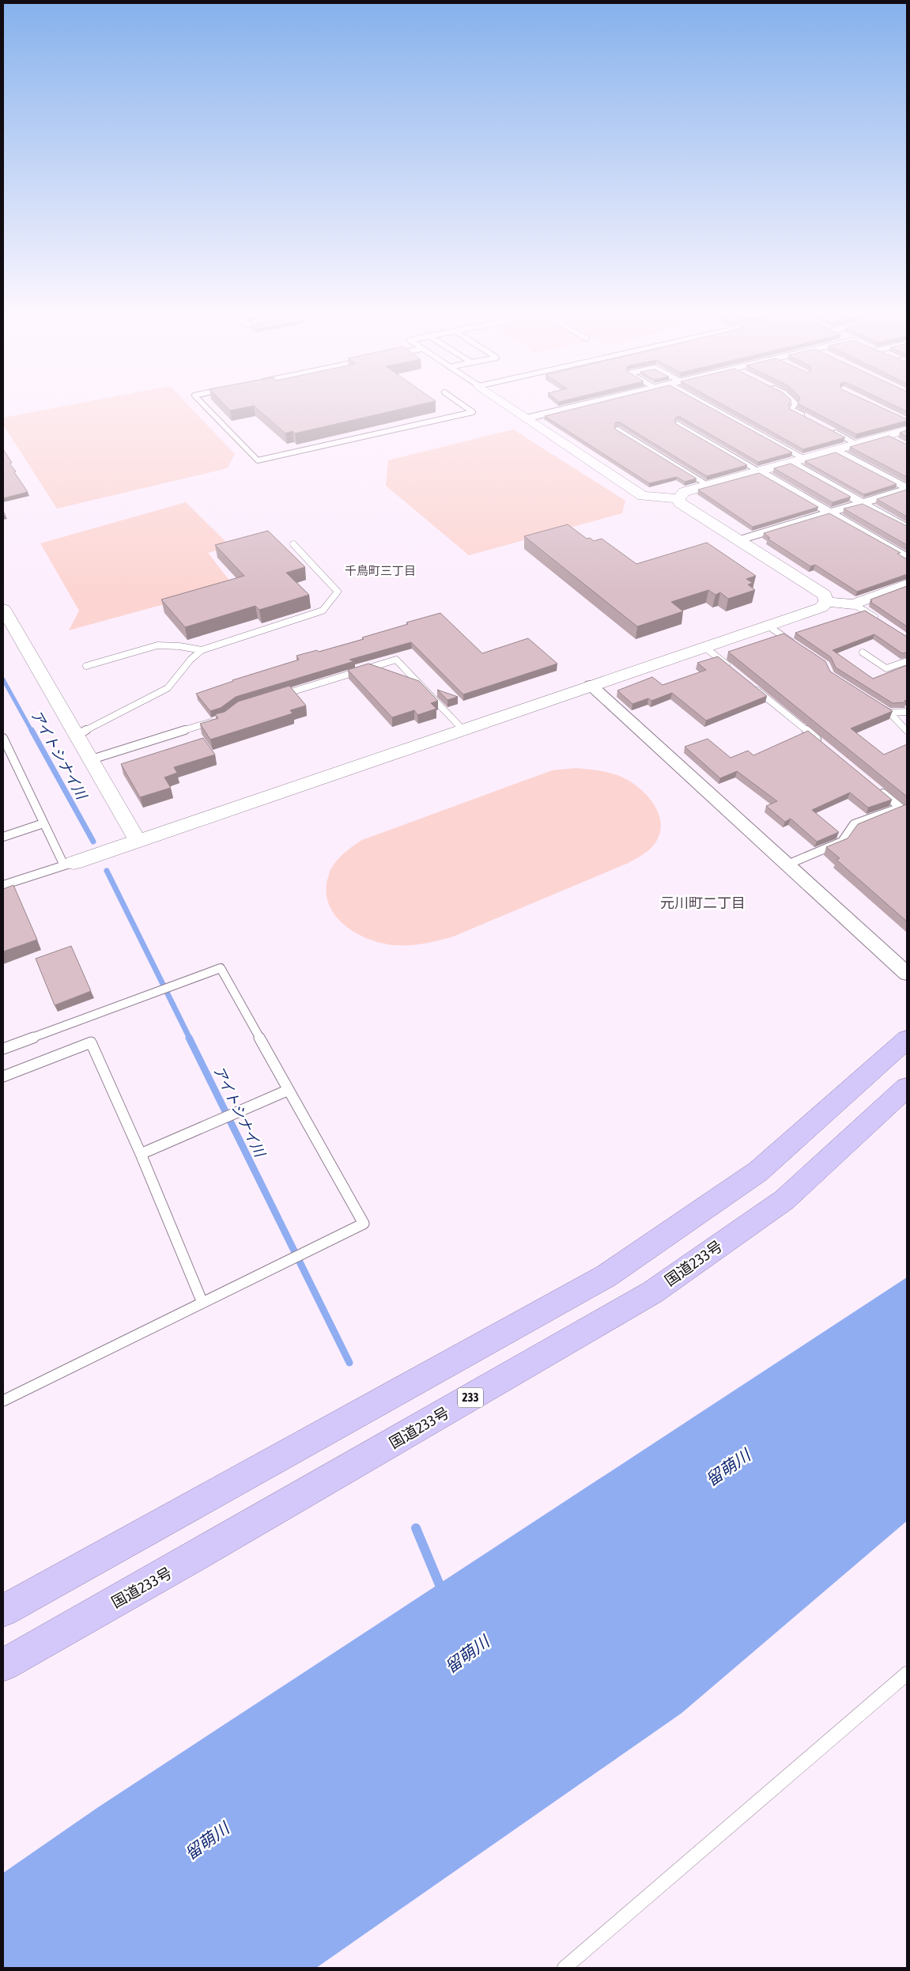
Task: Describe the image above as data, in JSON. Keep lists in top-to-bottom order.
{
  "streets": {
    "highway": ["国道233号", "233"]
  },
  "districts": ["千鳥町三丁目", "元川町二丁目"],
  "water": ["アイトシナイ川", "留萌川"]
}
